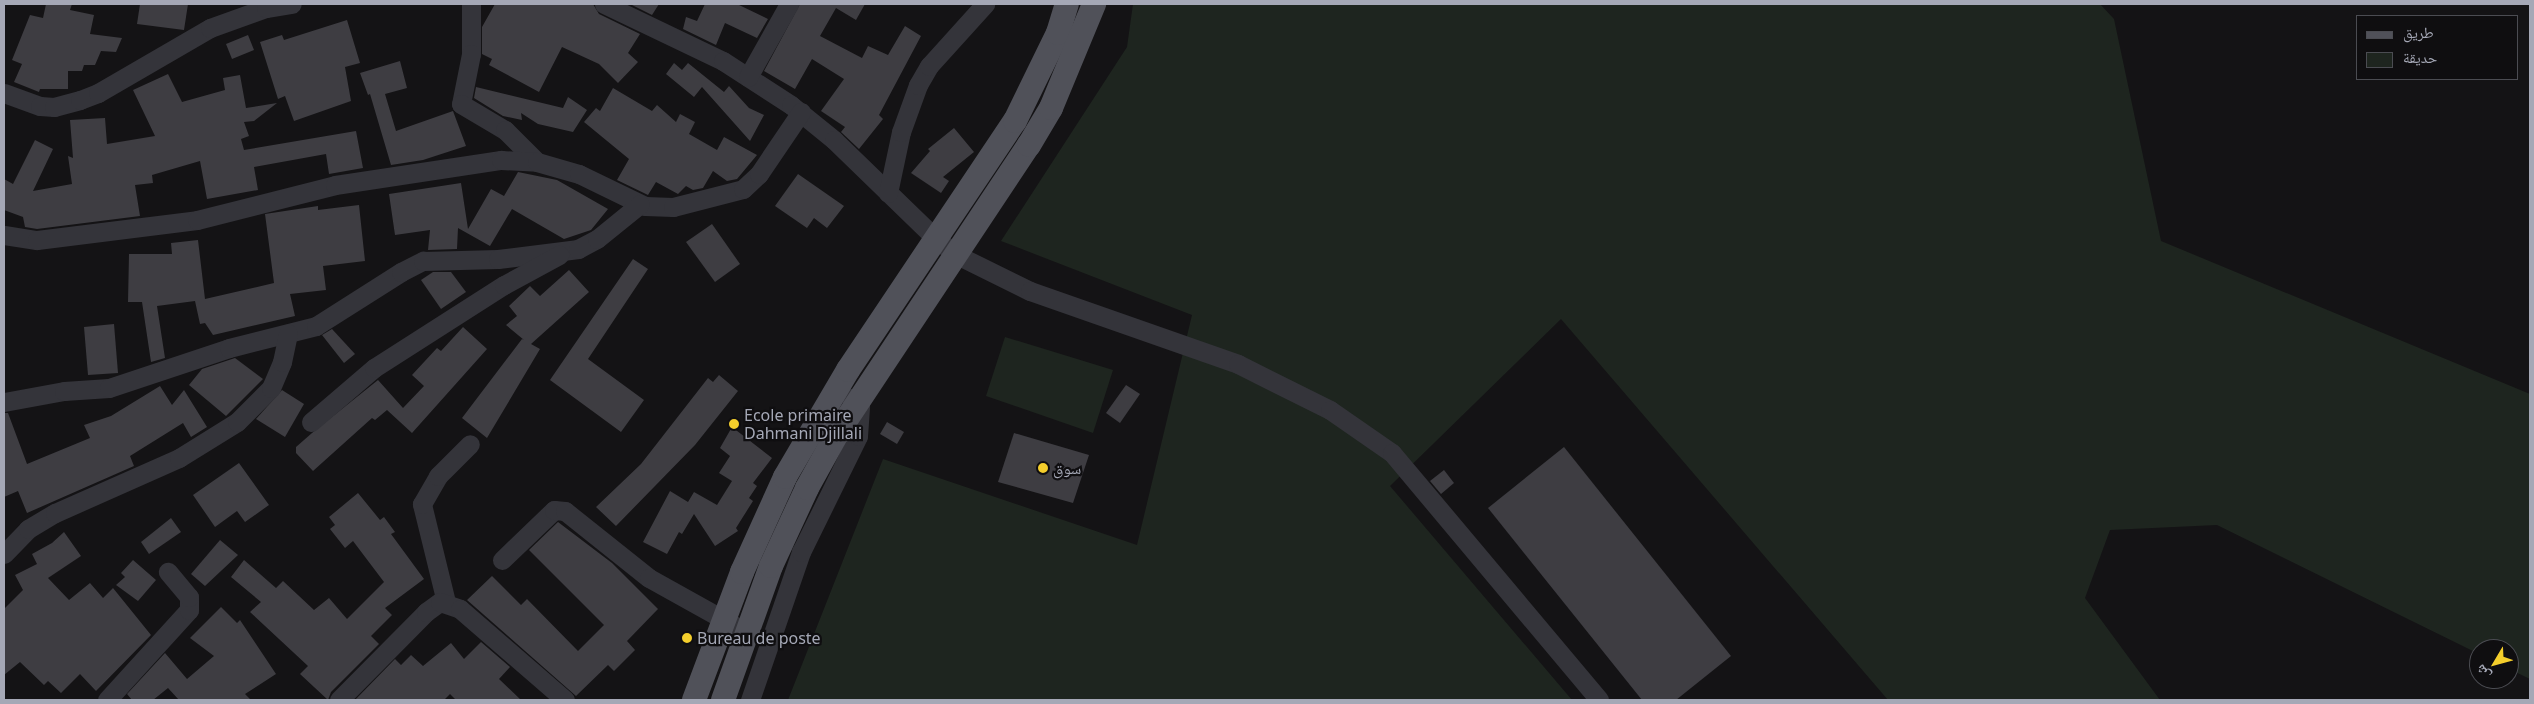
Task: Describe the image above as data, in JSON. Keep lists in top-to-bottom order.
{
  "places": ["Ecole primaire Dahmani Djillali", "سوق", "Bureau de poste"],
  "legend": ["طريق", "حديقة"],
  "north": "bottom left"
}
